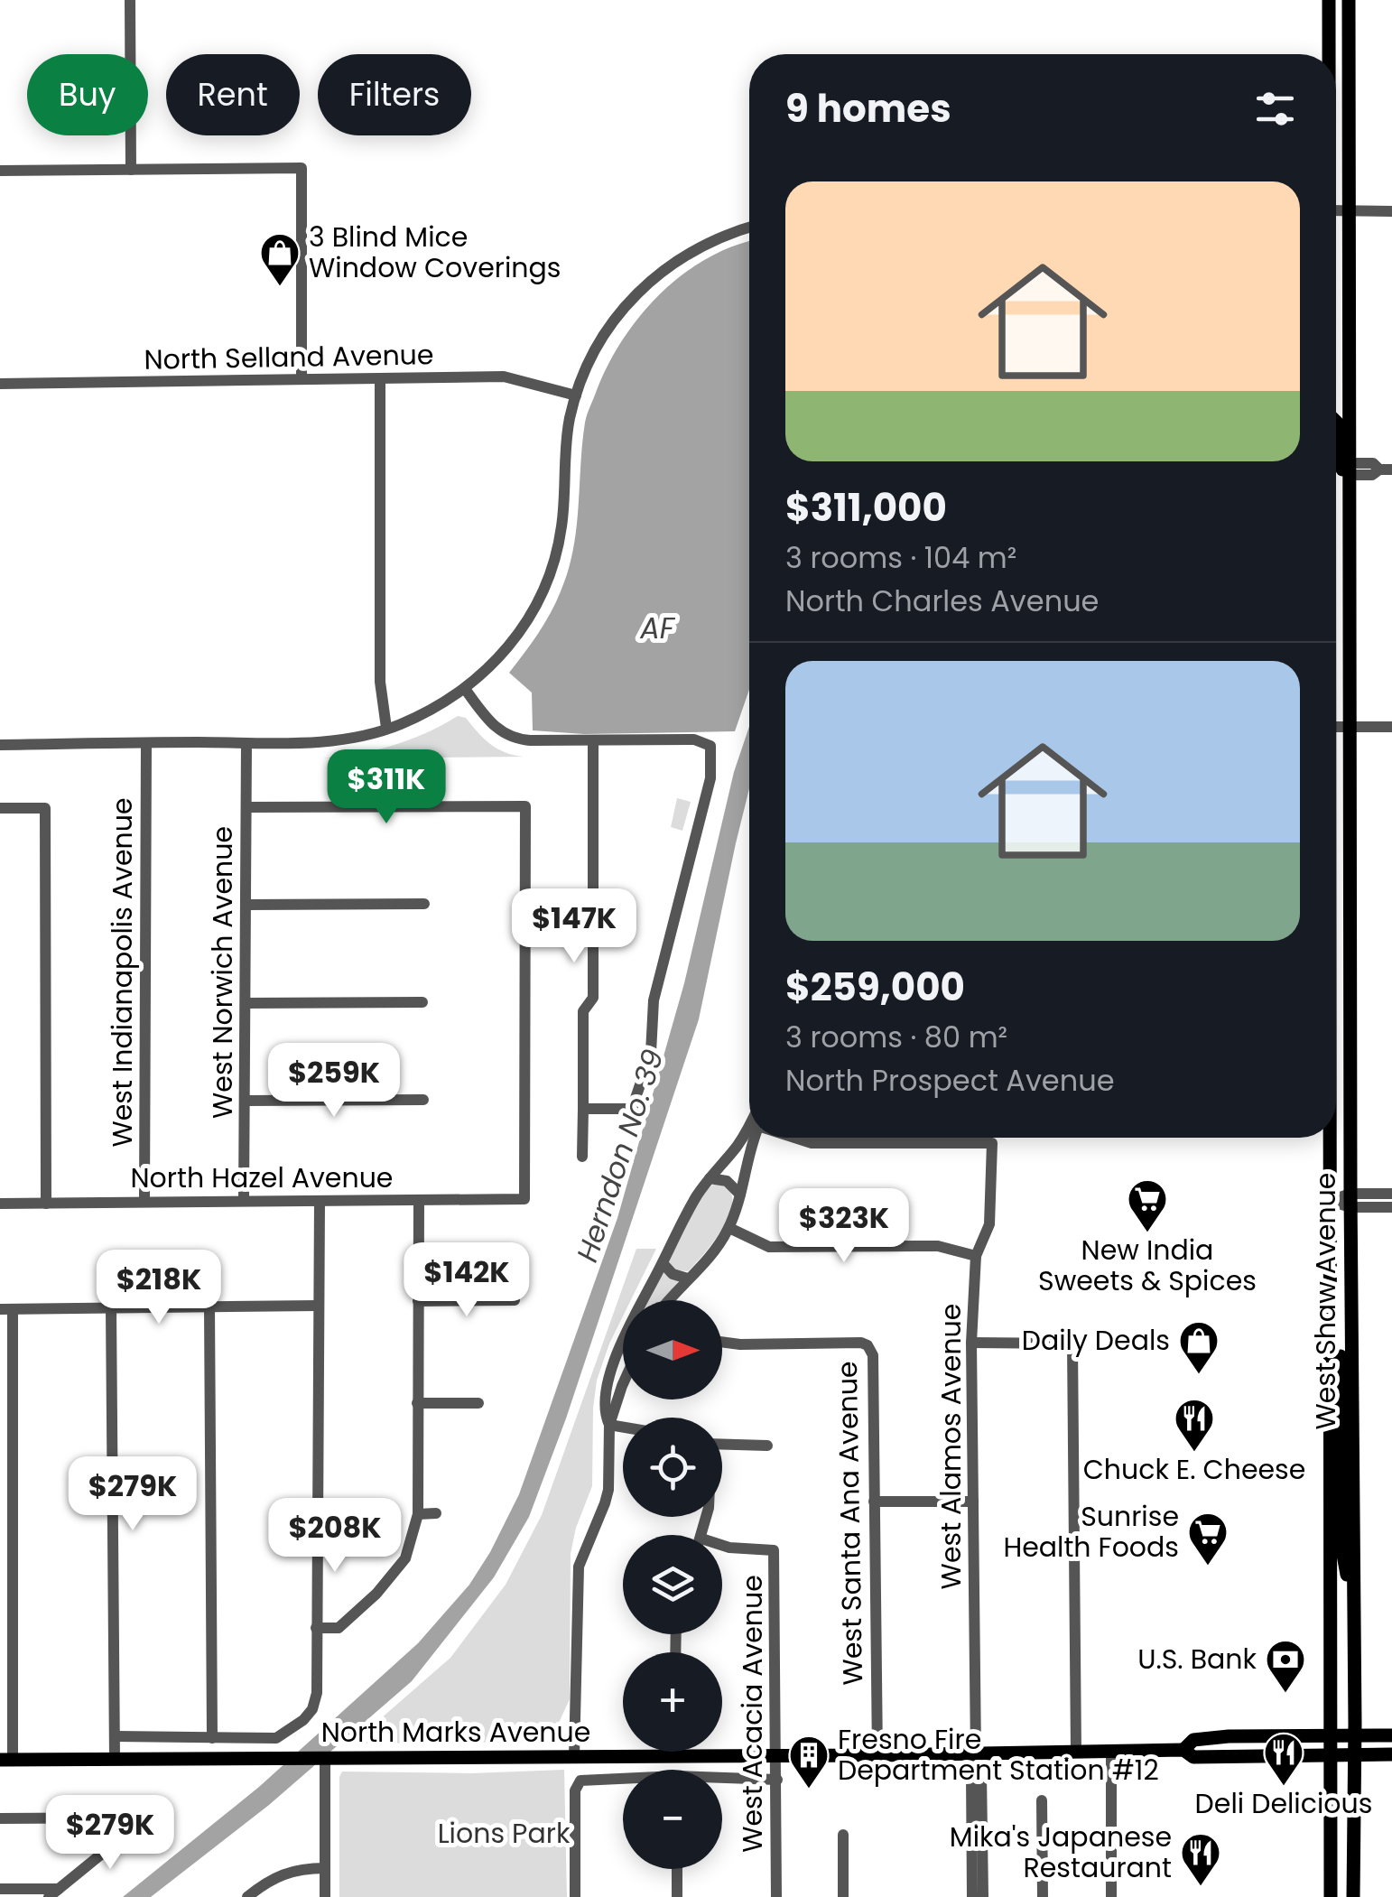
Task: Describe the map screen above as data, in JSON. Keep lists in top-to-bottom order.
{
  "streets": {
    "main road": ["West Shaw Avenue", "North Marks Avenue"],
    "street": [
      "North Selland Avenue",
      "West Indianapolis Avenue",
      "West Norwich Avenue",
      "North Hazel Avenue",
      "West Alamos Avenue",
      "West Santa Ana Avenue",
      "West Acacia Avenue"
    ]
  },
  "crossings": [
    ["West Indianapolis Avenue", "North Hazel Avenue"],
    ["West Norwich Avenue", "North Hazel Avenue"],
    ["West Shaw Avenue", "North Marks Avenue"],
    ["West Alamos Avenue", "North Marks Avenue"],
    ["West Santa Ana Avenue", "North Marks Avenue"],
    ["West Acacia Avenue", "North Marks Avenue"]
  ],
  "water": ["AF", "Herndon No. 39"],
  "parks": ["Lions Park"],
  "places": {
    "shop": ["3 Blind Mice Window Coverings", "Daily Deals"],
    "supermarket": ["New India Sweets & Spices", "Sunrise Health Foods"],
    "restaurant": ["Chuck E. Cheese", "Deli Delicious", "Mika's Japanese Restaurant"],
    "bank": ["U.S. Bank"],
    "building": ["Fresno Fire Department Station #12"]
  },
  "north": "right",
  "page": {
    "chip": ["Buy", "Rent", "Filters"],
    "heading": "9 homes",
    "list": [
      {
        "name": "$311,000",
        "note": "3 rooms · 104 m² · North Charles Avenue"
      },
      {
        "name": "$259,000",
        "note": "3 rooms · 80 m² · North Prospect Avenue"
      }
    ],
    "price": [
      "$311K",
      "$147K",
      "$259K",
      "$323K",
      "$142K",
      "$218K",
      "$279K",
      "$208K",
      "$279K"
    ],
    "map_buttons": ["+", "−"]
  }
}
